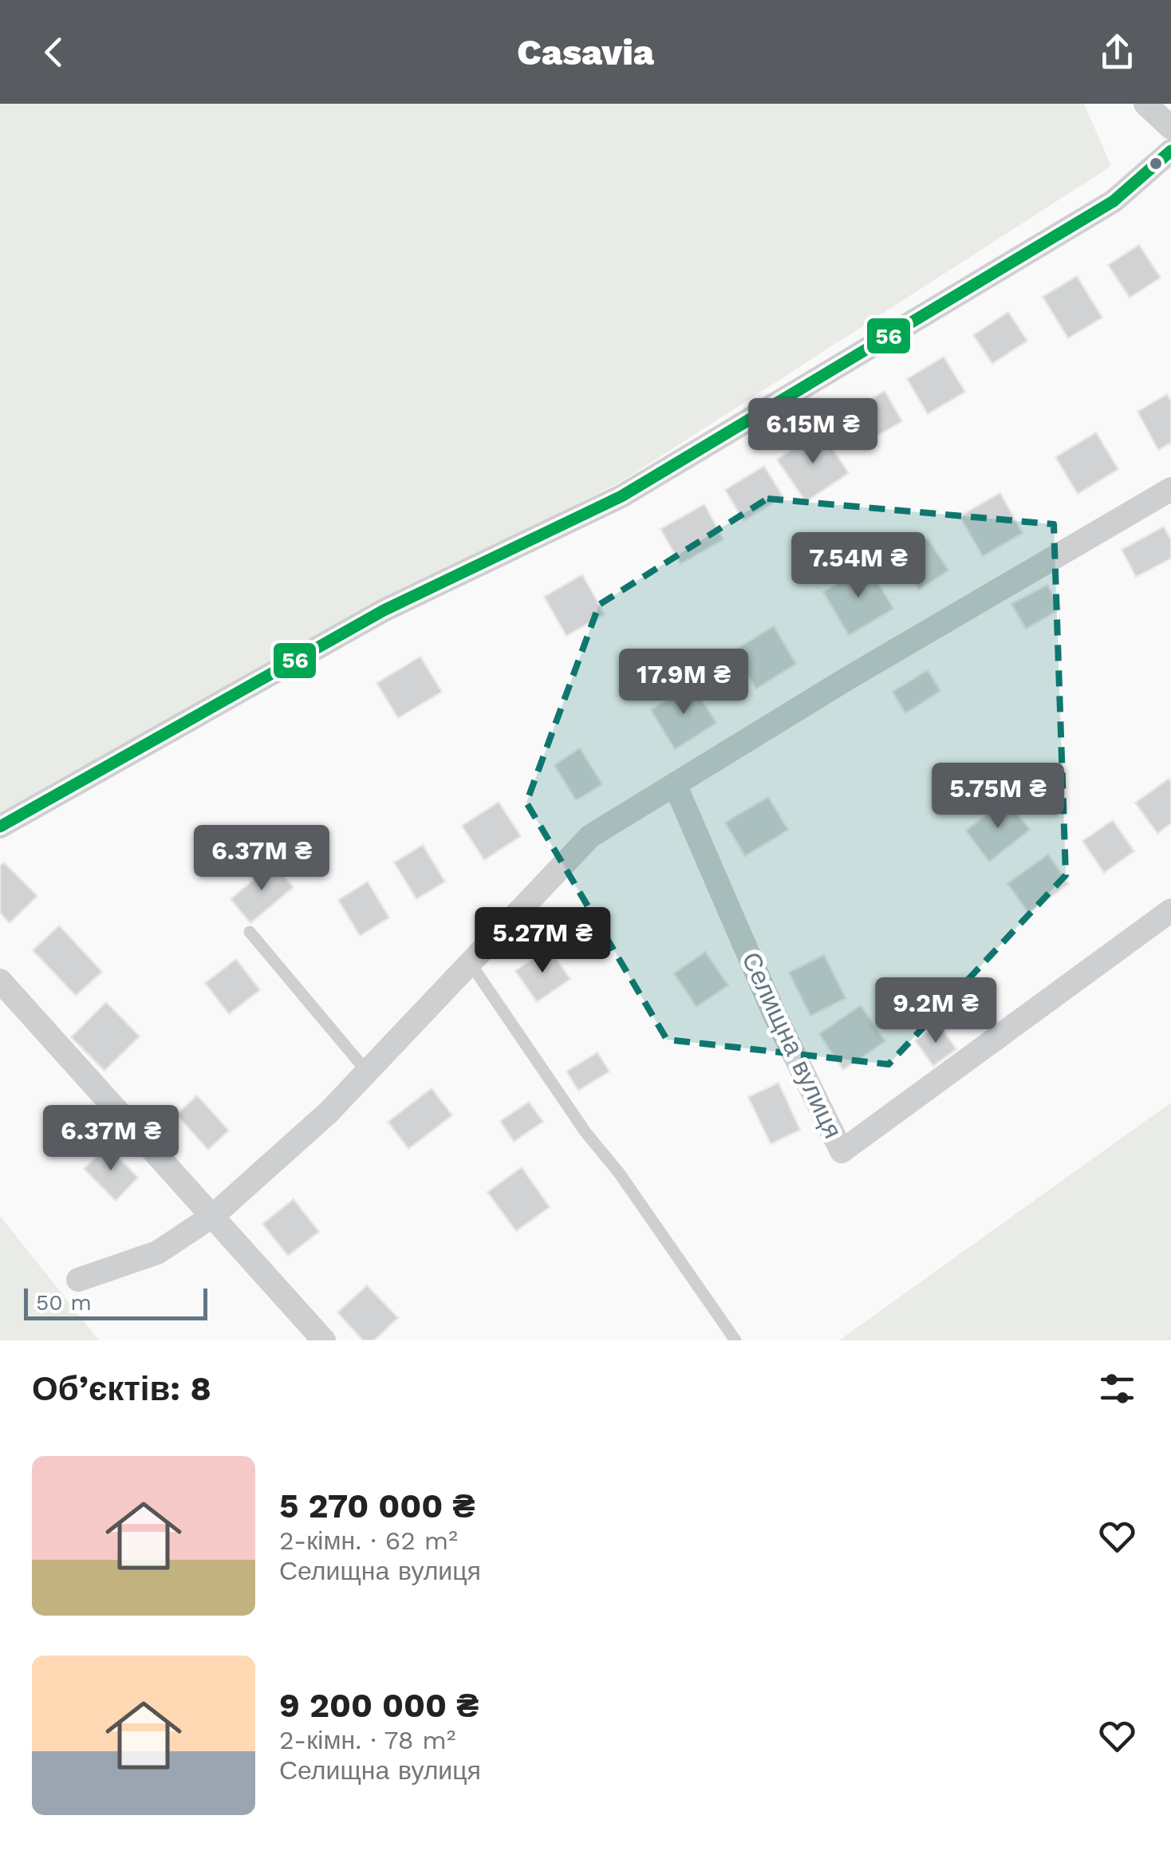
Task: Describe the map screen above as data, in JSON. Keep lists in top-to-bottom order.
{
  "streets": {
    "street": ["Селищна вулиця"]
  },
  "lines": ["transit line 56"],
  "scale_bar": "50 m",
  "page": {
    "header": "Casavia",
    "price": [
      "6.15M ₴",
      "7.54M ₴",
      "17.9M ₴",
      "5.75M ₴",
      "6.37M ₴",
      "5.27M ₴",
      "9.2M ₴",
      "6.37M ₴"
    ],
    "scale": "50 m",
    "heading": "Об’єктів: 8",
    "list": [
      {
        "name": "5 270 000 ₴",
        "note": "2-кімн. · 62 m² · Селищна вулиця"
      },
      {
        "name": "9 200 000 ₴",
        "note": "2-кімн. · 78 m² · Селищна вулиця"
      }
    ]
  }
}
